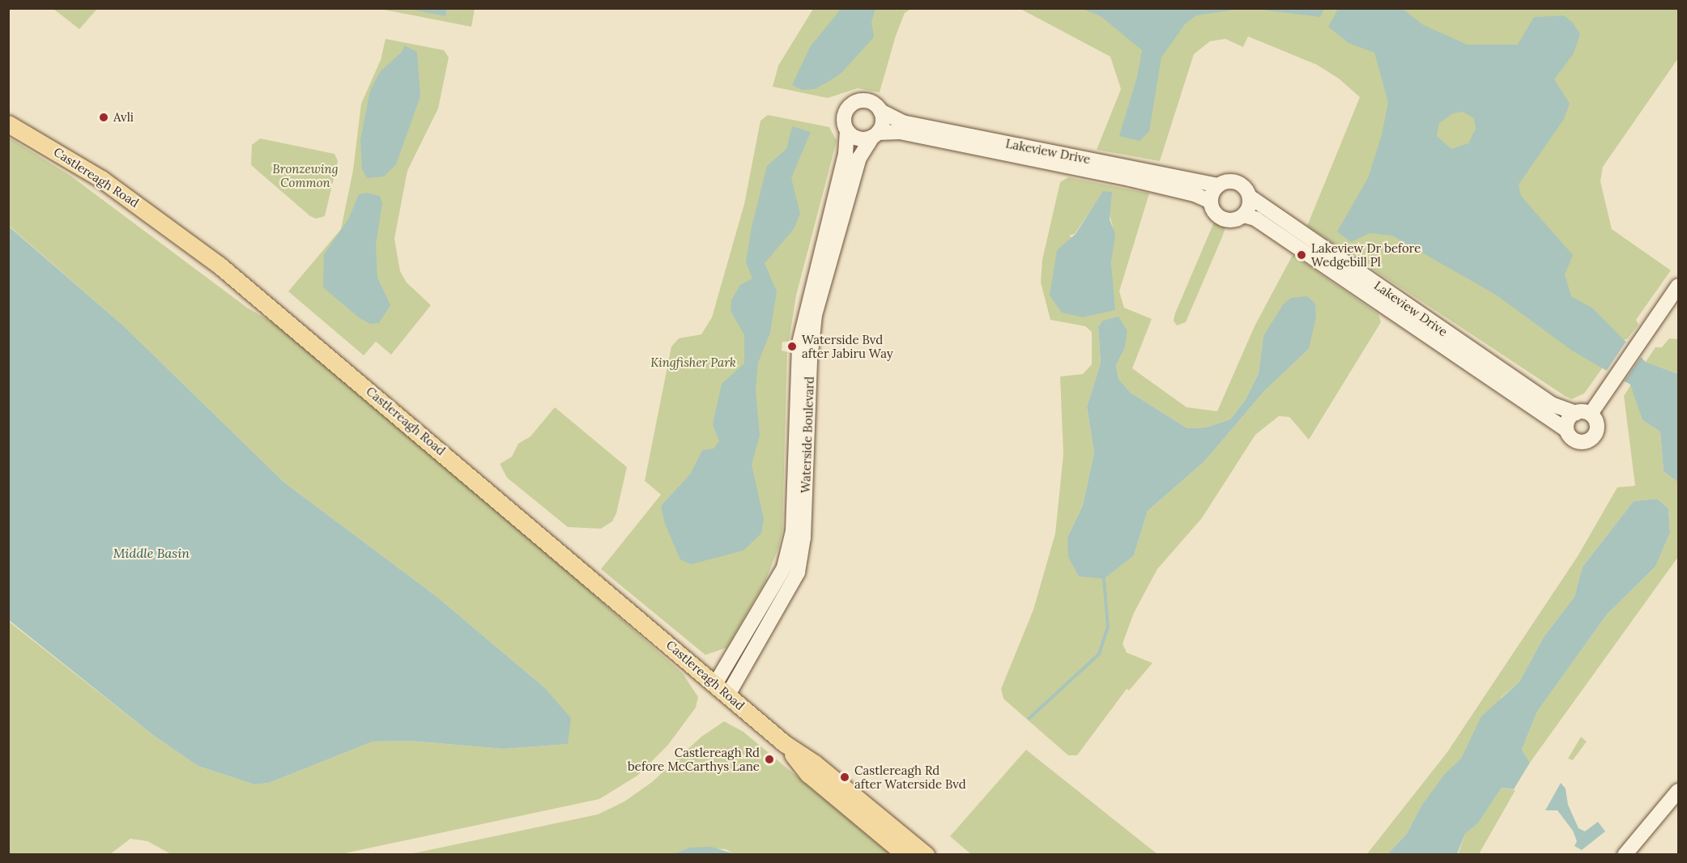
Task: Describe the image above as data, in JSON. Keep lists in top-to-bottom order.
{
  "streets": {
    "main road": ["Castlereagh Road"],
    "street": ["Lakeview Drive", "Waterside Boulevard"]
  },
  "crossings": [
    ["Lakeview Drive", "Waterside Boulevard"],
    ["Castlereagh Road", "Waterside Boulevard"]
  ],
  "water": ["Middle Basin"],
  "parks": ["Bronzewing Common", "Kingfisher Park"],
  "places": [
    "Avli",
    "Lakeview Dr before Wedgebill Pl",
    "Waterside Bvd after Jabiru Way",
    "Castlereagh Rd before McCarthys Lane",
    "Castlereagh Rd after Waterside Bvd"
  ]
}
